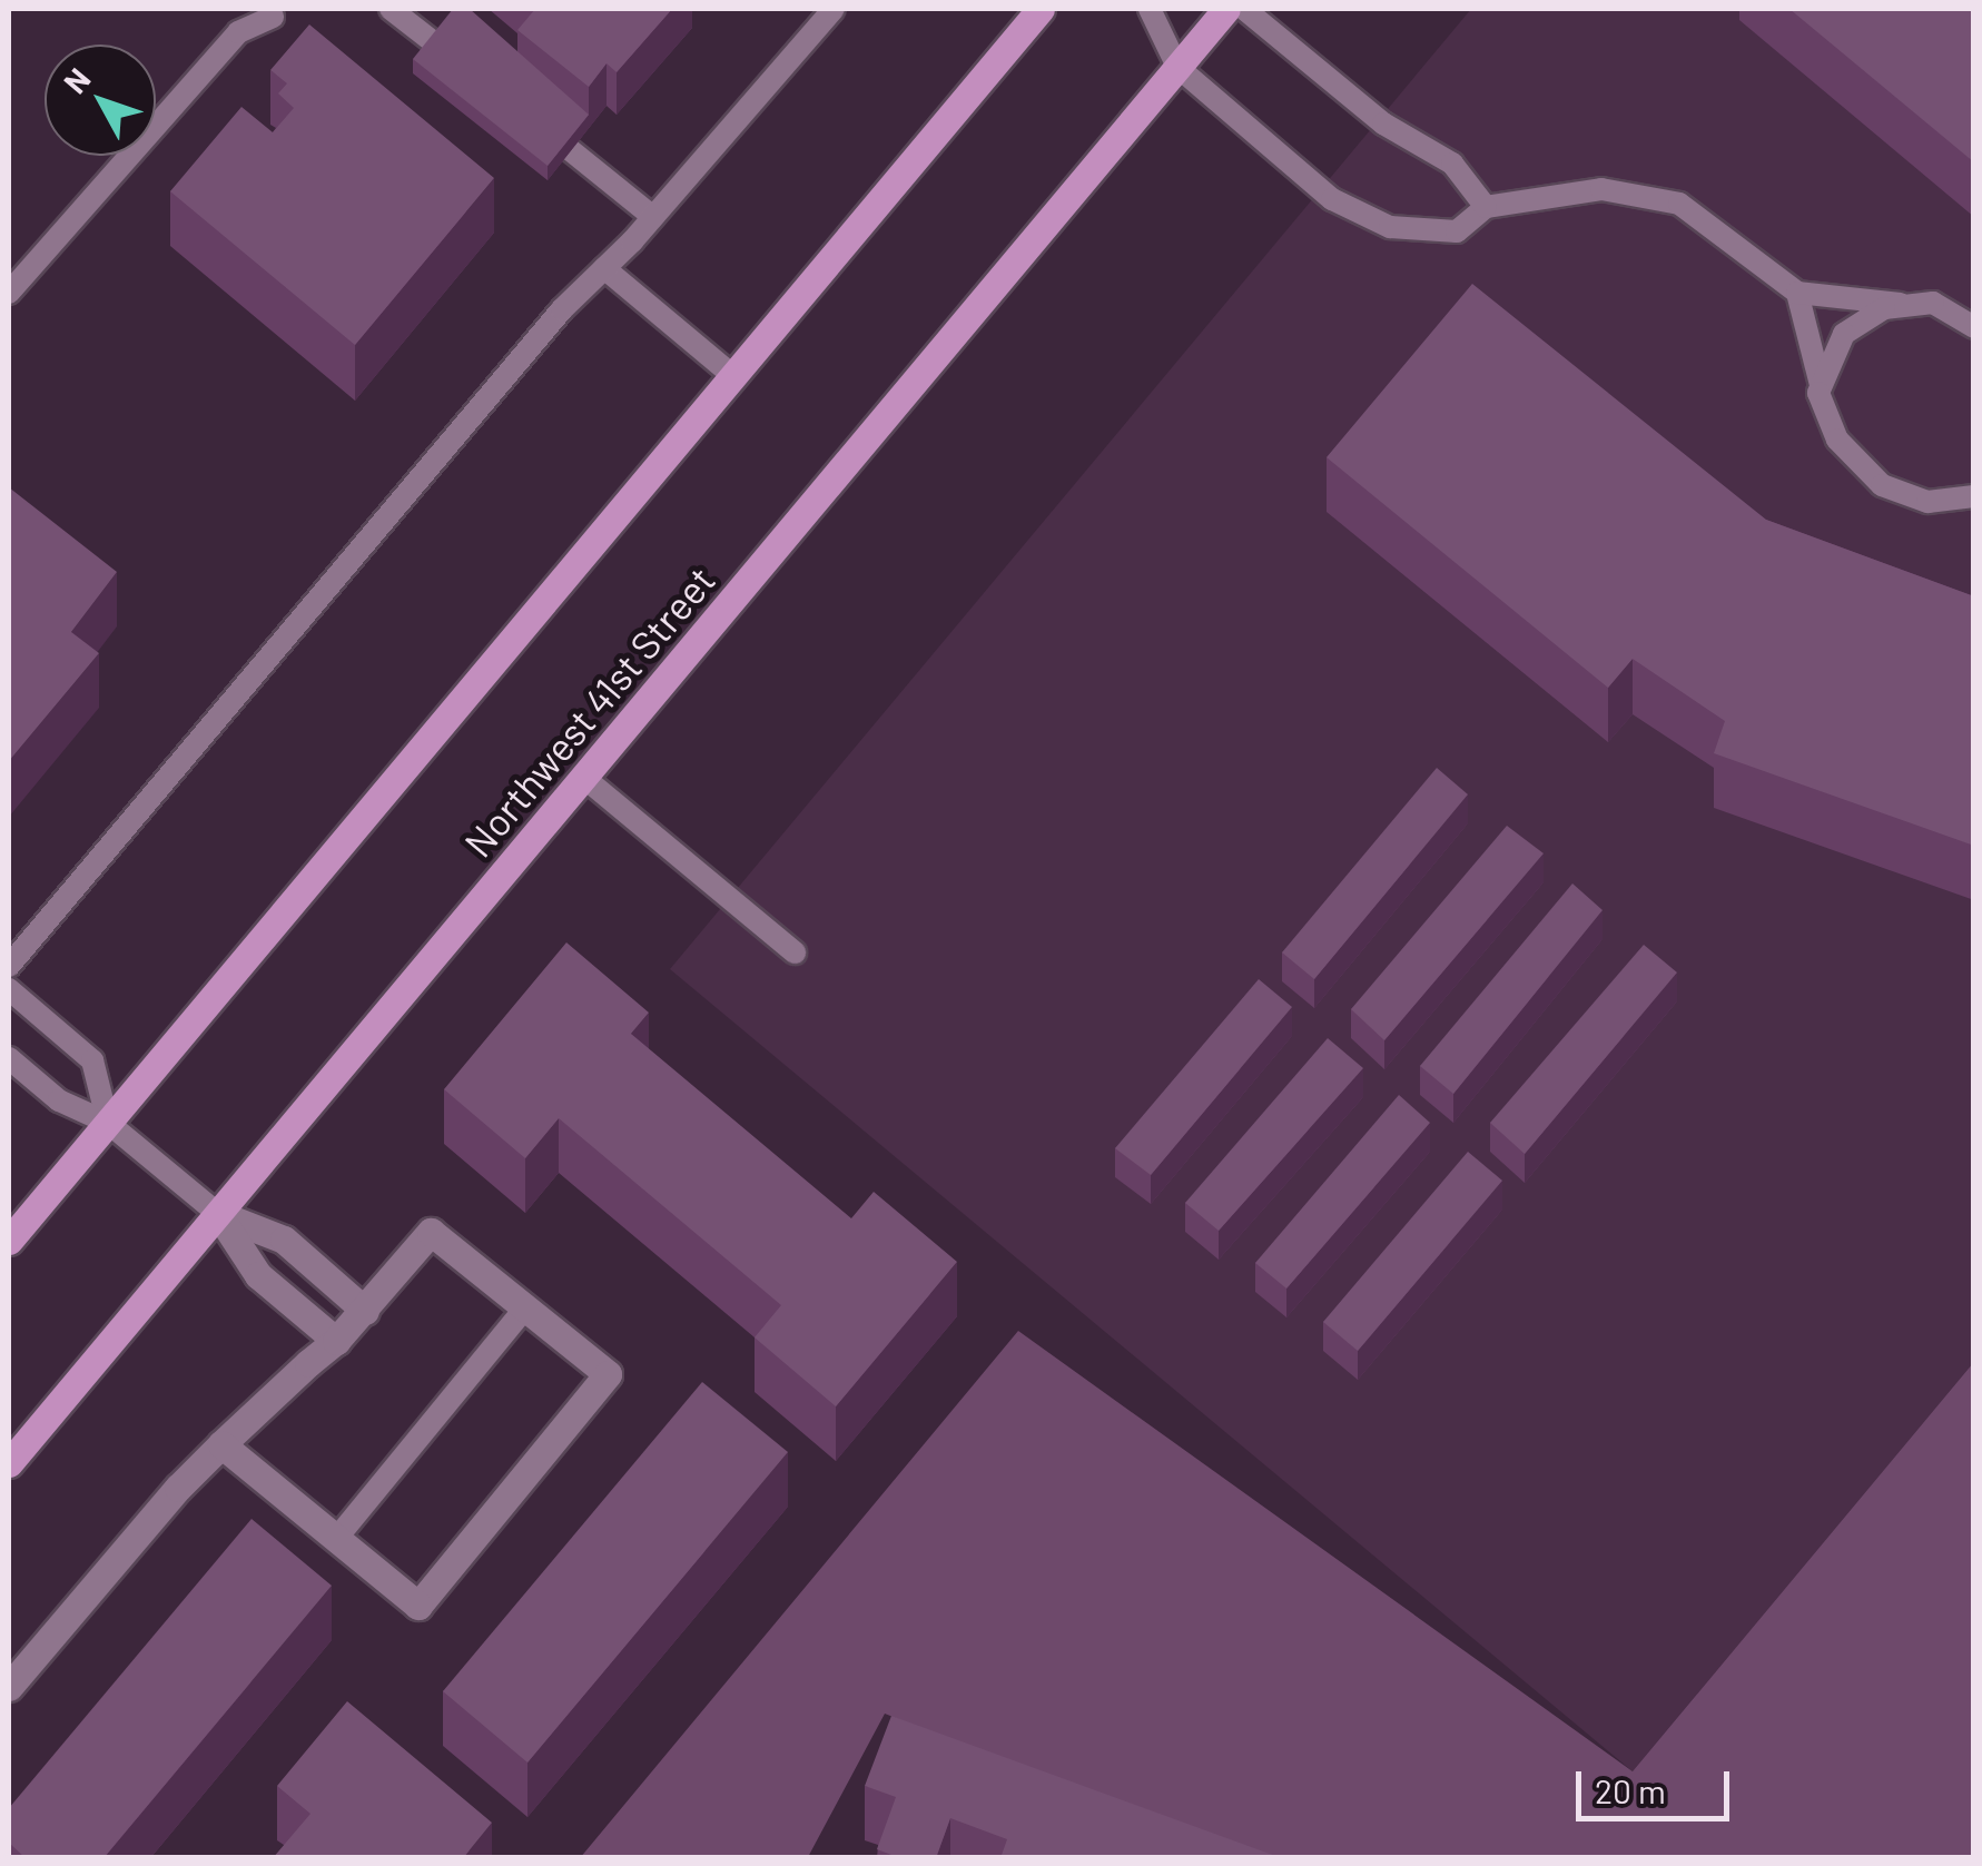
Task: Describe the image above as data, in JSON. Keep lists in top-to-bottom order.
{
  "streets": {
    "main road": ["Northwest 41st Street"]
  },
  "scale_bar": "20 m",
  "north": "top left"
}
